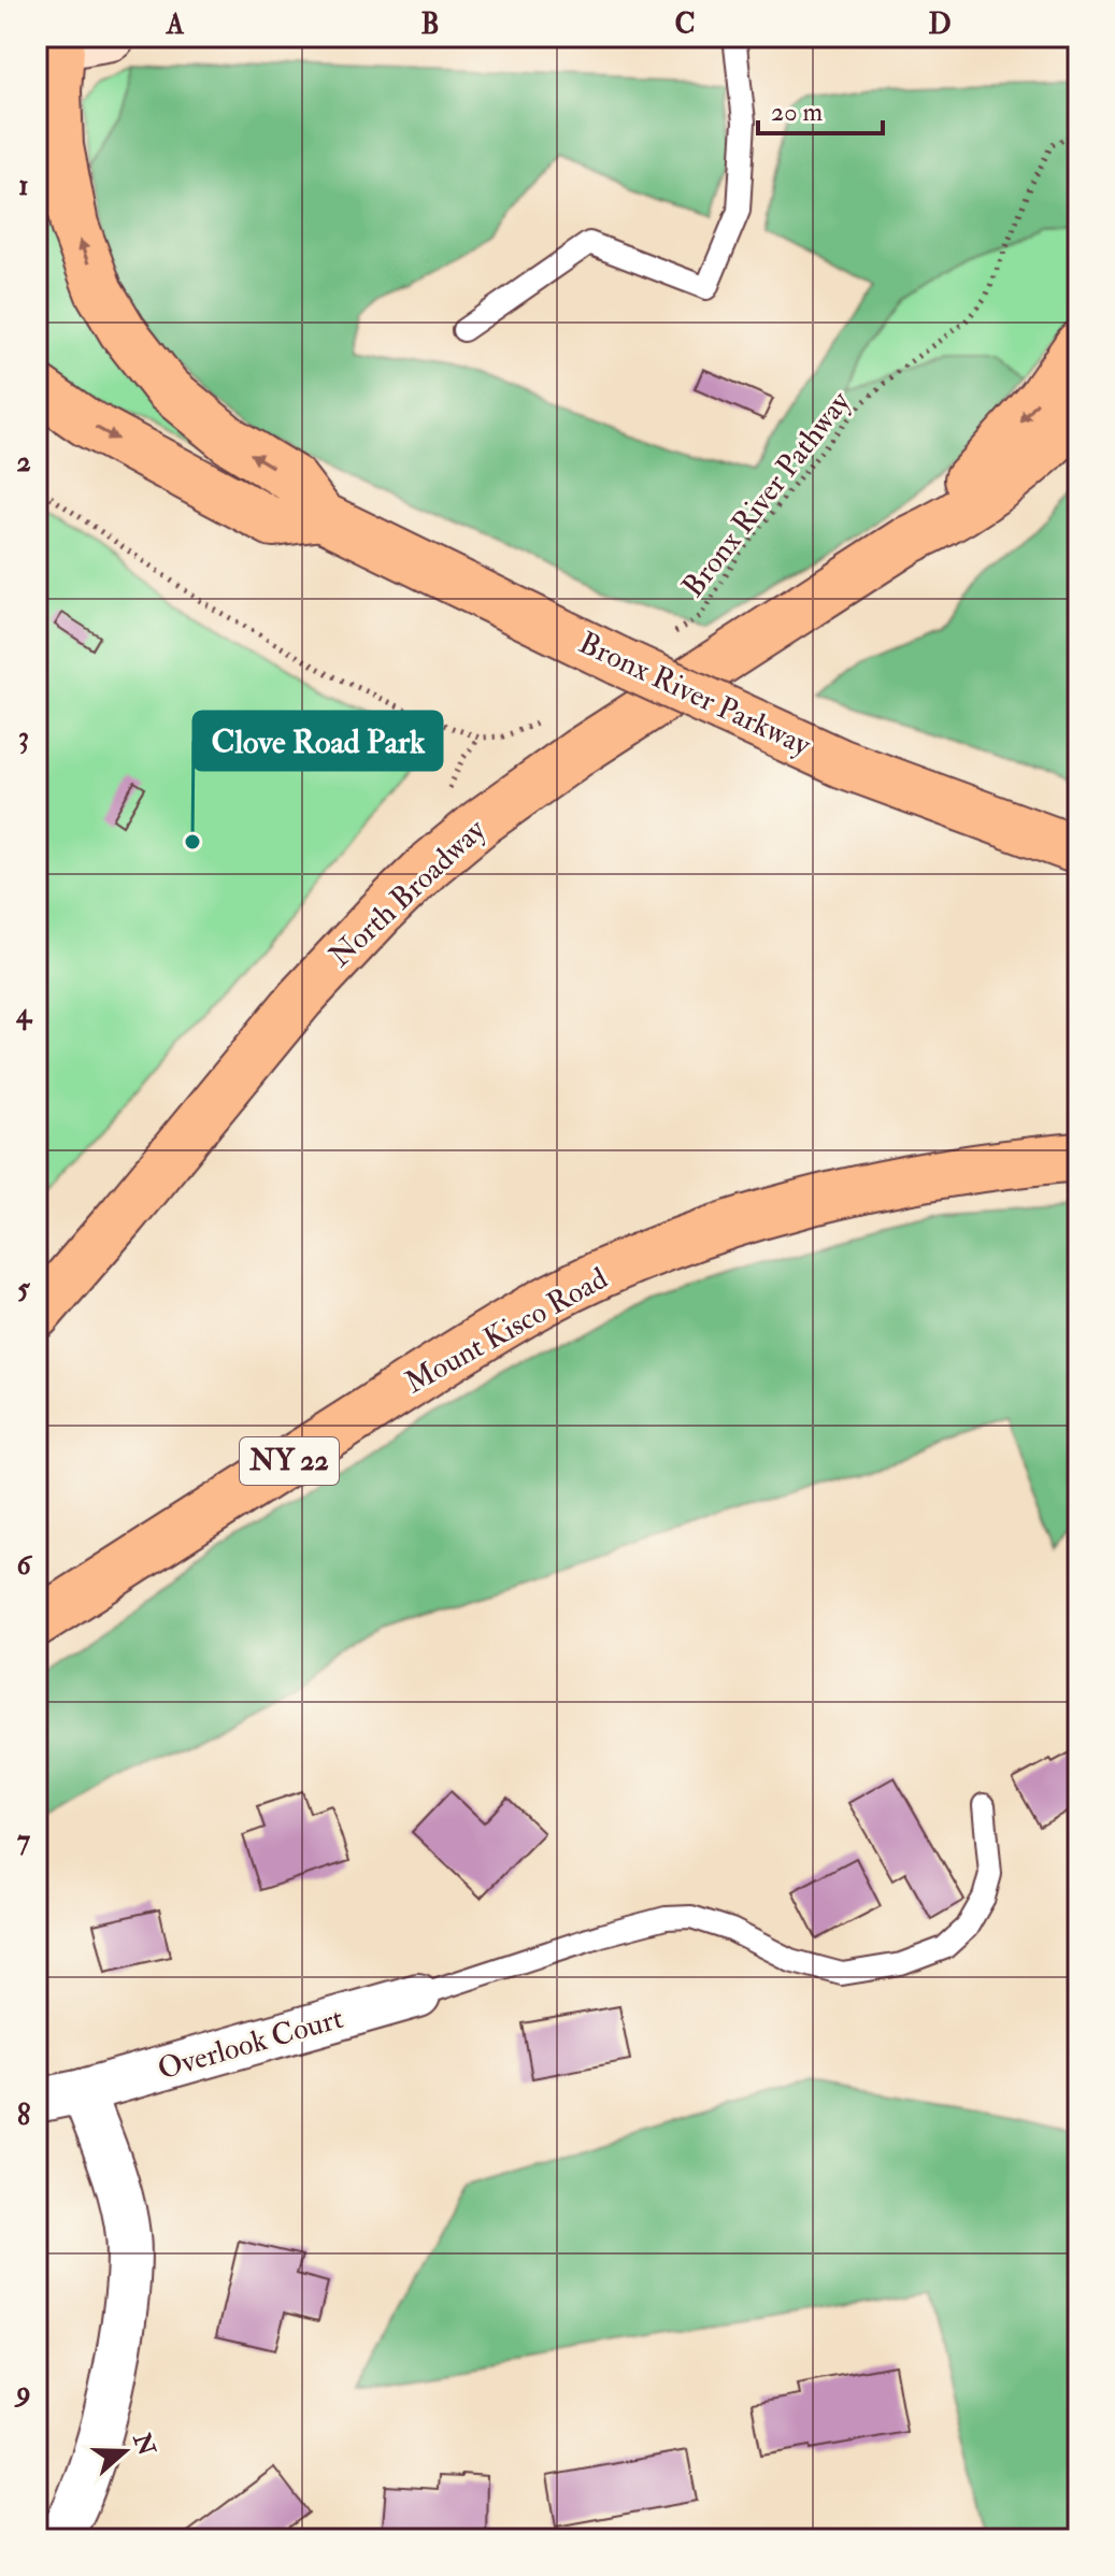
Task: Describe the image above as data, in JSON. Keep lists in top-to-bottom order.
{
  "streets": {
    "main road": [
      "Bronx River Parkway",
      "North Broadway",
      "Mount Kisco Road",
      "NY 22"
    ],
    "street": ["Overlook Court"],
    "path": ["Bronx River Pathway"]
  },
  "one_way": ["Bronx River Parkway"],
  "places": ["Clove Road Park"],
  "scale_bar": "20 m",
  "north": "right",
  "grid": {
    "columns": [
      "A",
      "B",
      "C",
      "D"
    ],
    "rows": [
      "1",
      "2",
      "3",
      "4",
      "5",
      "6",
      "7",
      "8",
      "9"
    ]
  }
}
